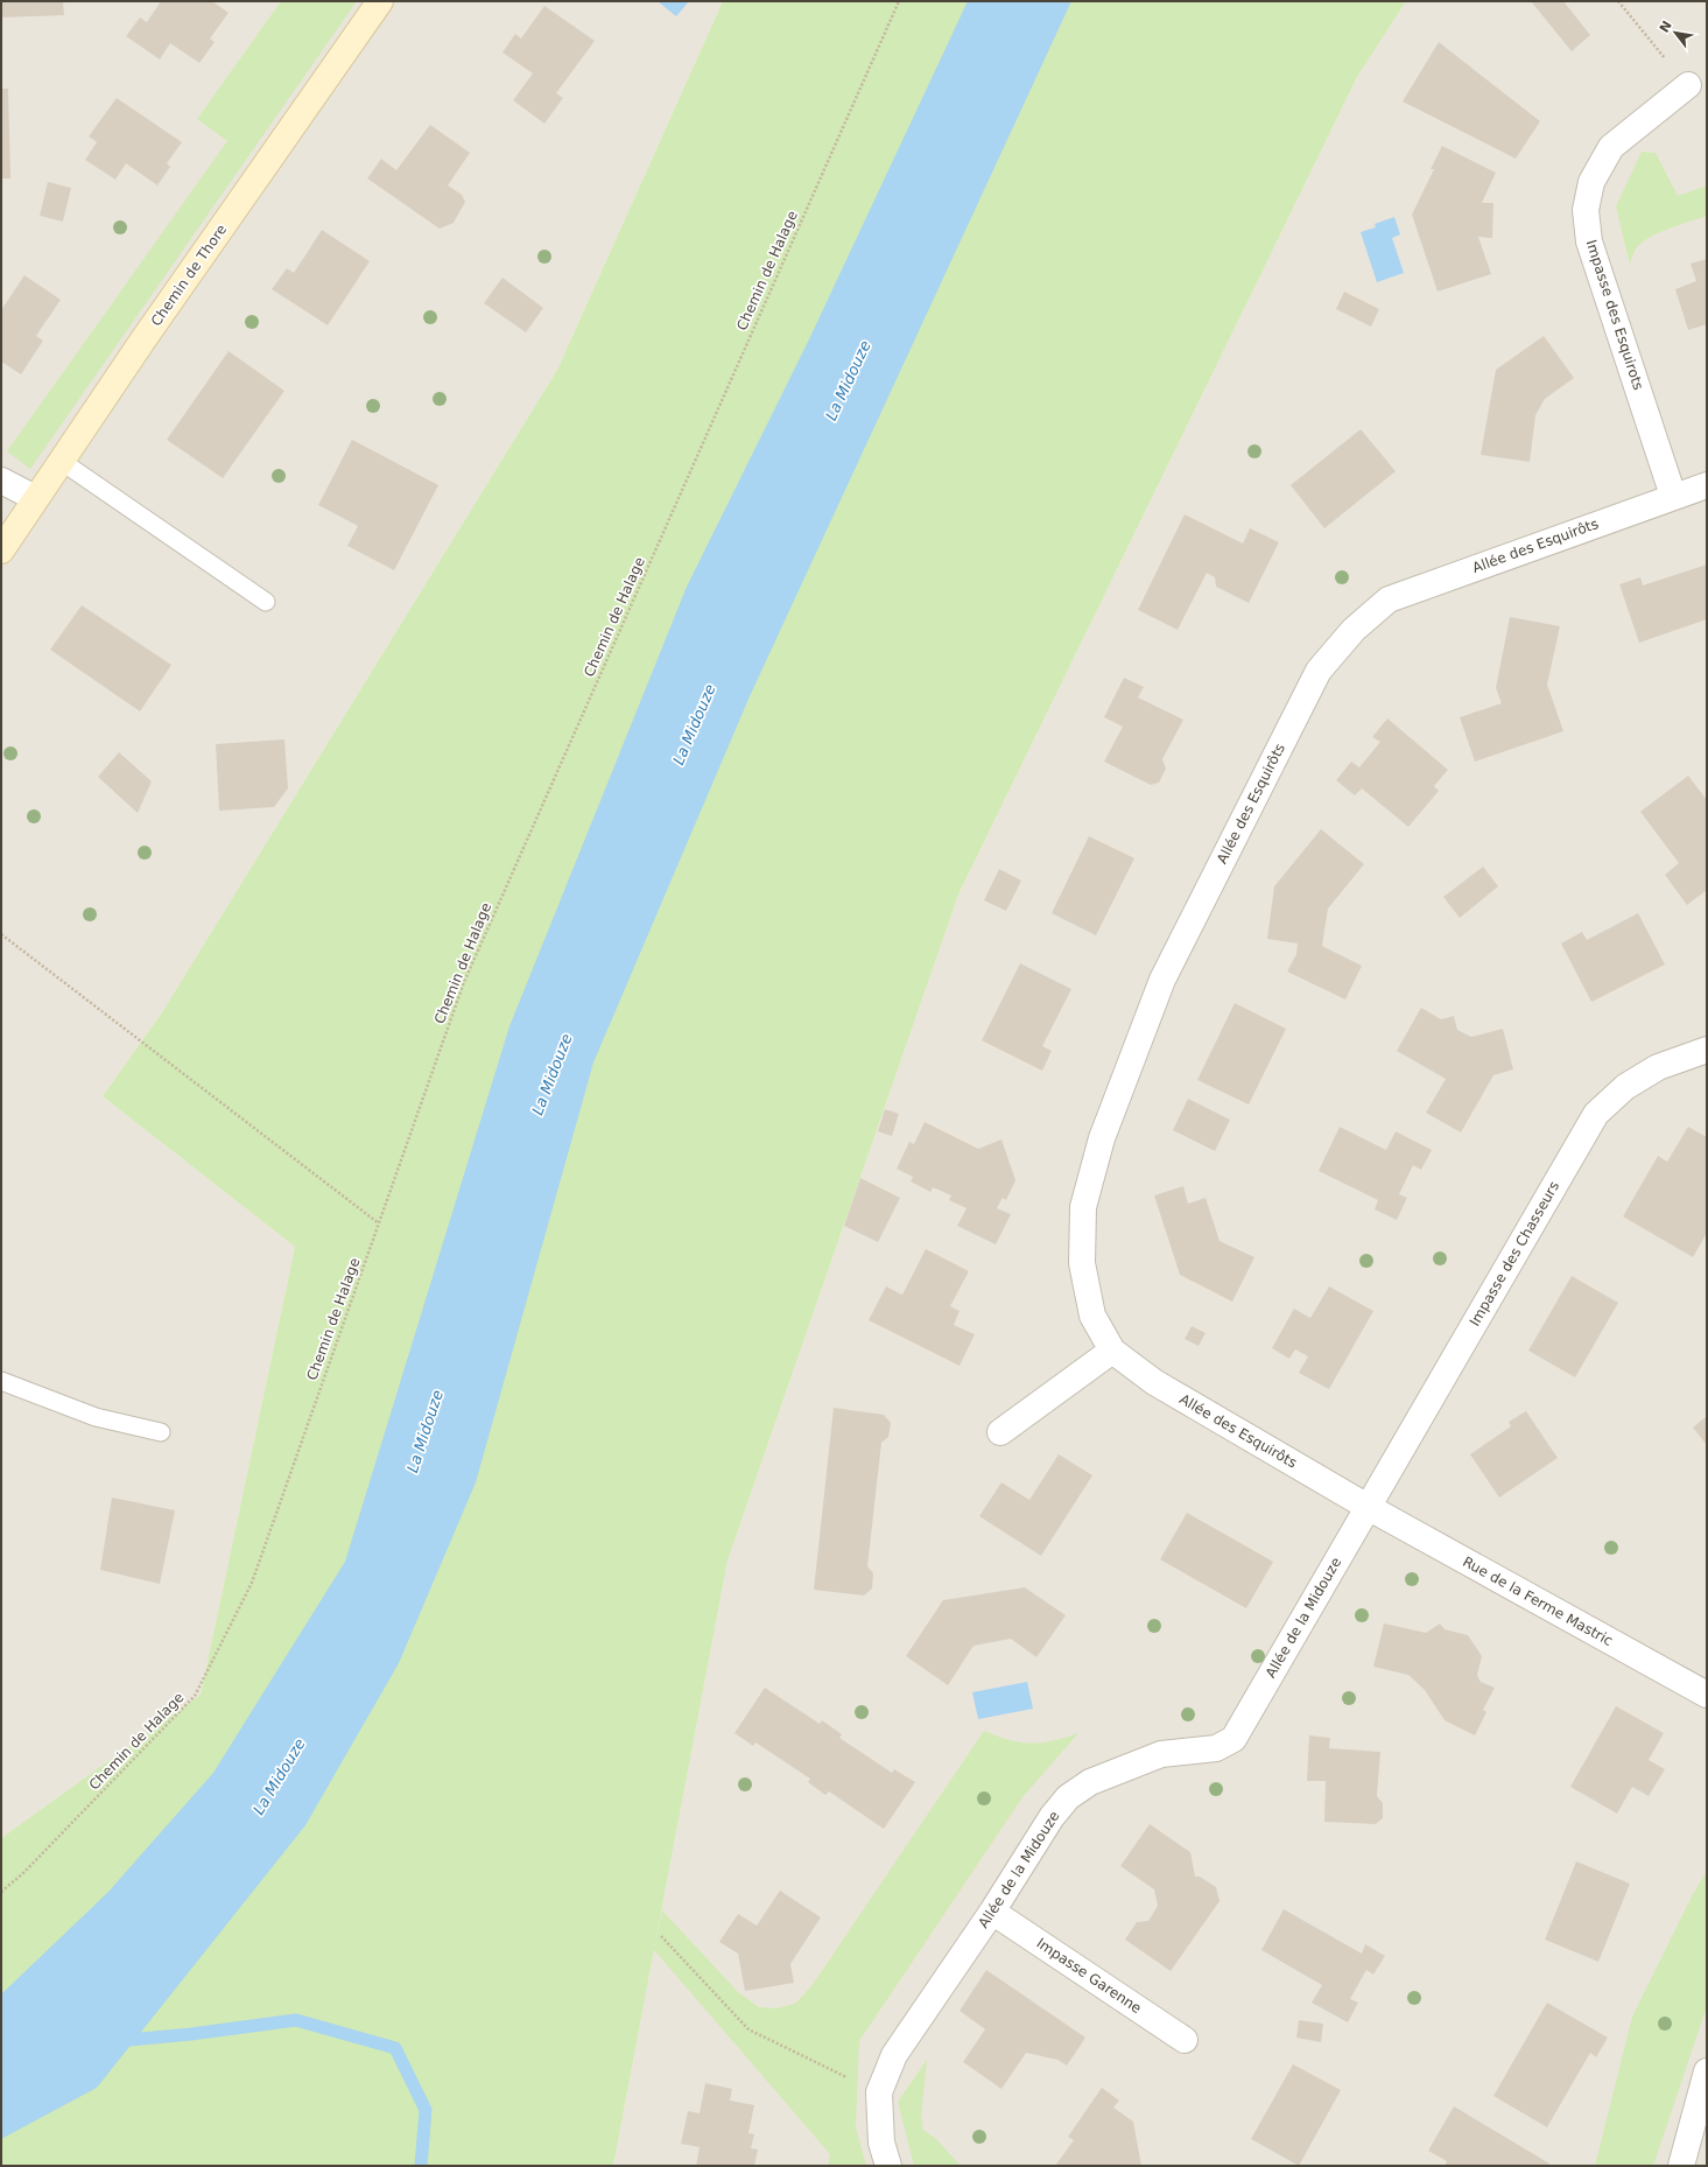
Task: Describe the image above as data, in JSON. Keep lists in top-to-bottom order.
{
  "streets": {
    "street": [
      "Chemin de Thore",
      "Impasse des Esquirots",
      "Allée des Esquirôts",
      "Impasse des Chasseurs",
      "Rue de la Ferme Mastric",
      "Allée de la Midouze",
      "Impasse Garenne"
    ],
    "path": ["Chemin de Halage"]
  },
  "crossings": [
    ["Impasse des Esquirots", "Allée des Esquirôts"],
    ["Allée des Esquirôts", "Impasse des Chasseurs"],
    ["Allée des Esquirôts", "Rue de la Ferme Mastric"],
    ["Allée des Esquirôts", "Allée de la Midouze"],
    ["Impasse des Chasseurs", "Rue de la Ferme Mastric"],
    ["Impasse des Chasseurs", "Allée de la Midouze"],
    ["Rue de la Ferme Mastric", "Allée de la Midouze"],
    ["Allée de la Midouze", "Impasse Garenne"]
  ],
  "water": ["La Midouze"],
  "north": "top left"
}
